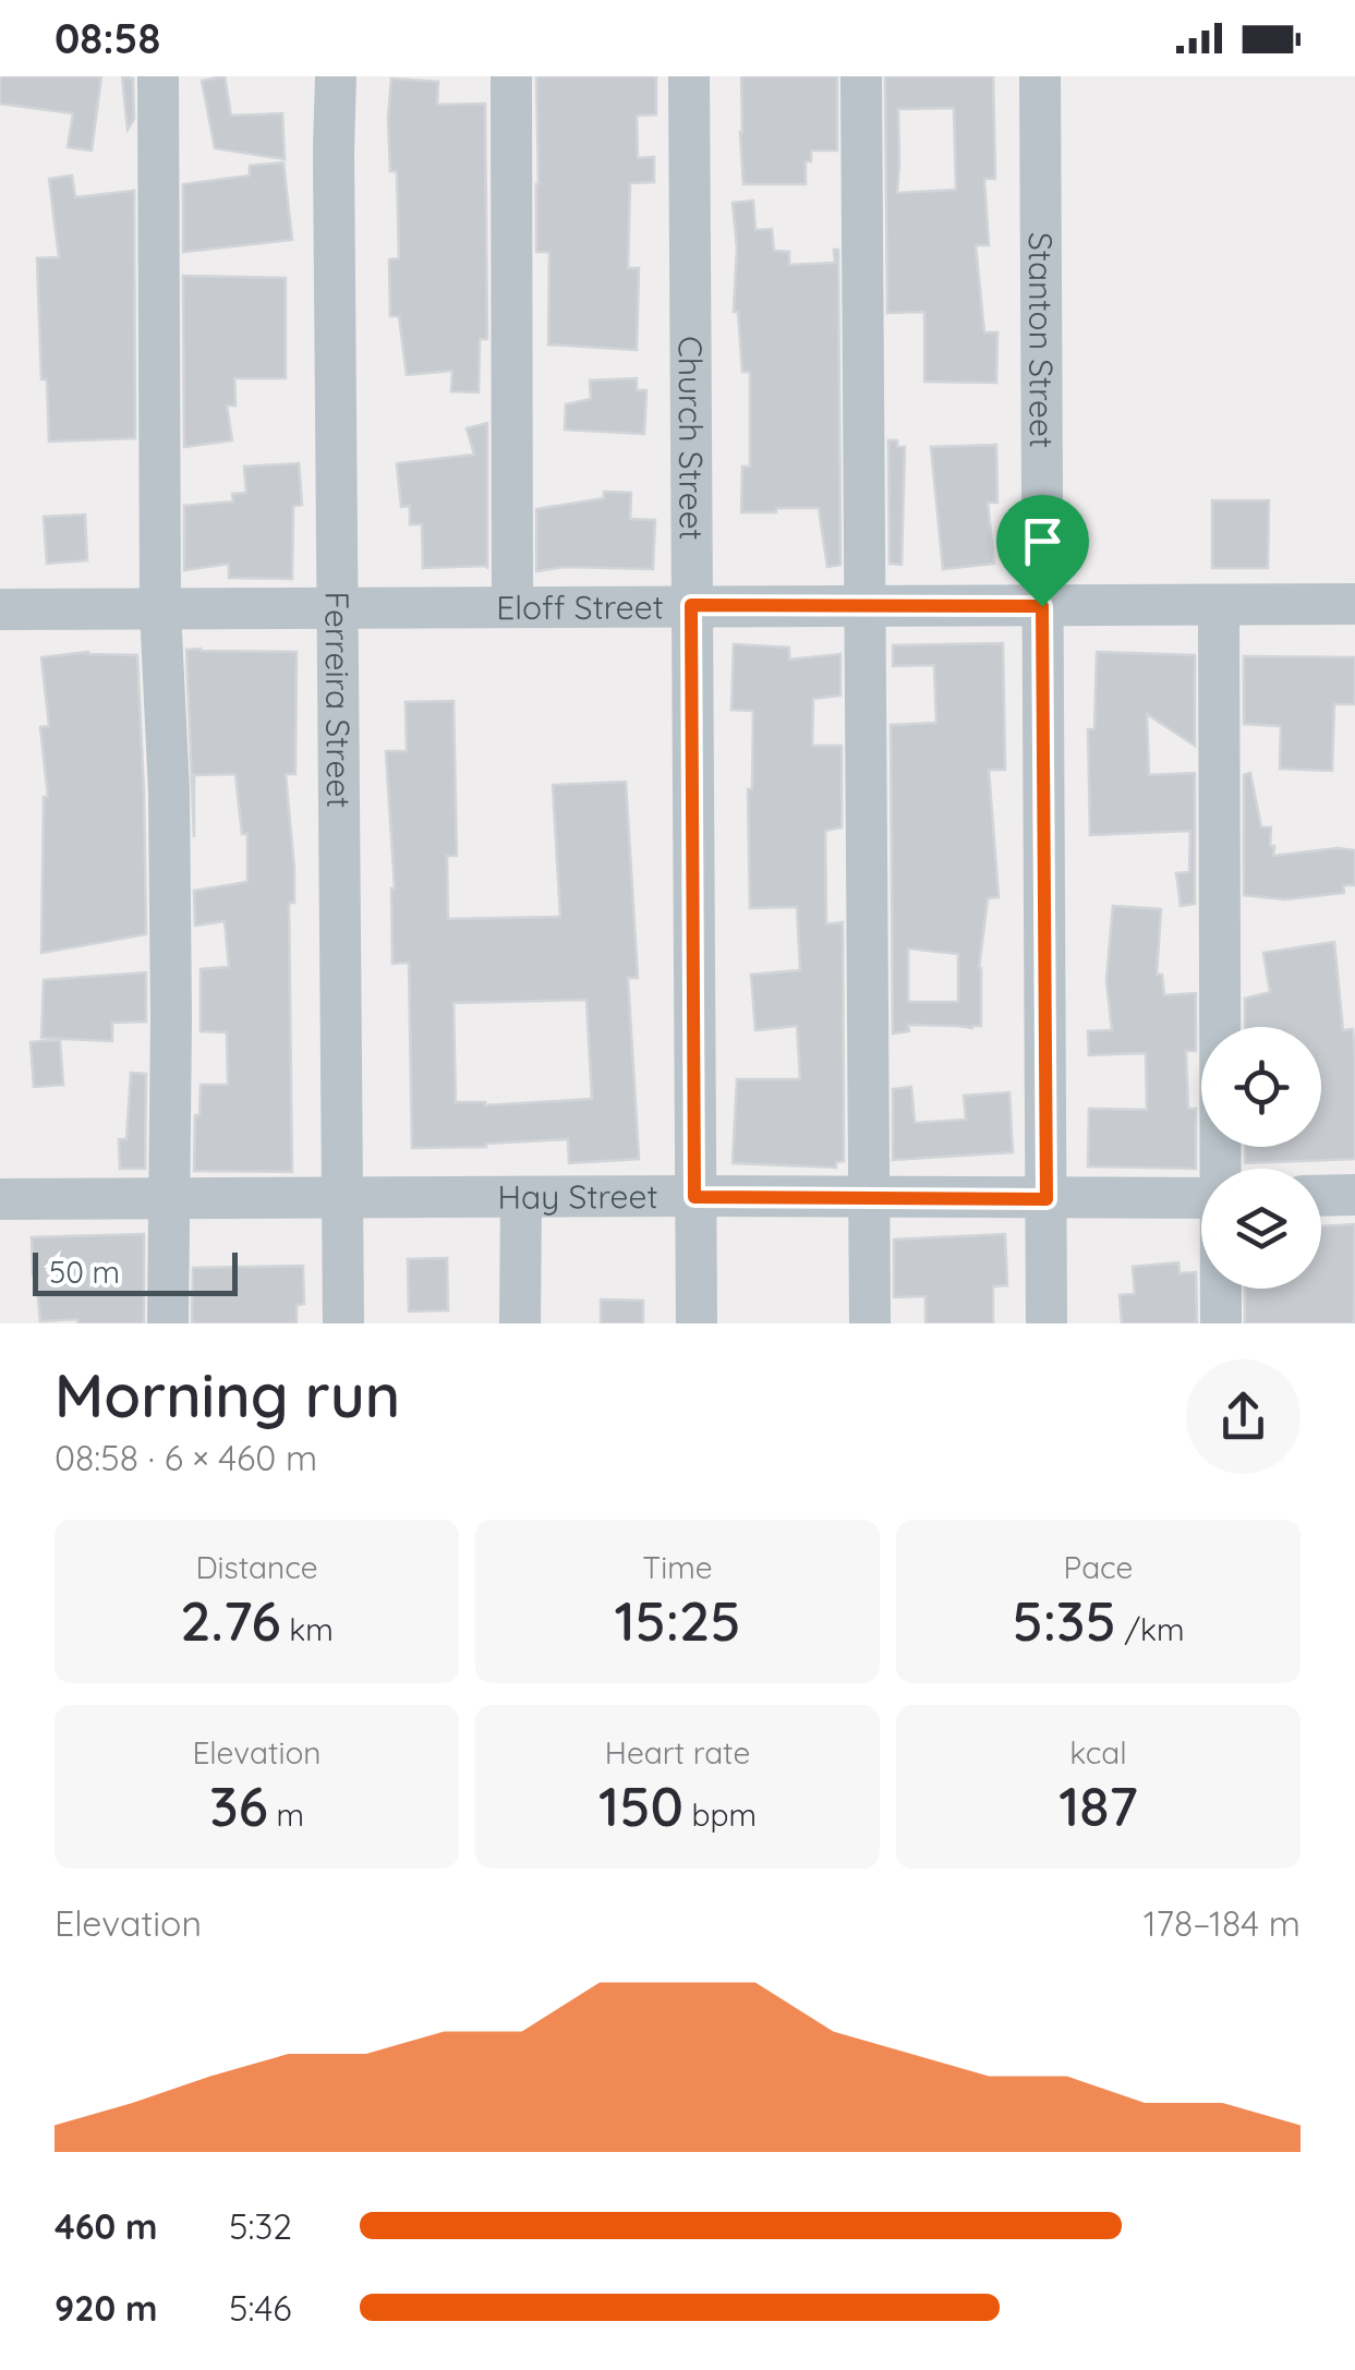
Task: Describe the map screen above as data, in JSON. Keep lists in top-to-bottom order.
{
  "streets": {
    "street": [
      "Stanton Street",
      "Church Street",
      "Eloff Street",
      "Ferreira Street",
      "Hay Street"
    ]
  },
  "crossings": [
    ["Stanton Street", "Eloff Street"],
    ["Stanton Street", "Hay Street"],
    ["Church Street", "Eloff Street"],
    ["Church Street", "Hay Street"],
    ["Eloff Street", "Ferreira Street"],
    ["Ferreira Street", "Hay Street"]
  ],
  "scale_bar": "50 m",
  "page": {
    "status": "08:58",
    "scale": "50 m",
    "heading": ["Morning run", "08:58 · 6 × 460 m"],
    "stats": [
      ["Distance", "2.76 km"],
      ["Time", "15:25"],
      ["Pace", "5:35 /km"],
      ["Elevation", "36 m"],
      ["Heart rate", "150 bpm"],
      ["kcal", "187"]
    ],
    "chart": ["Elevation", "178–184 m"],
    "list": [
      {
        "name": "460 m",
        "note": "5:32"
      },
      {
        "name": "920 m",
        "note": "5:46"
      }
    ]
  }
}
